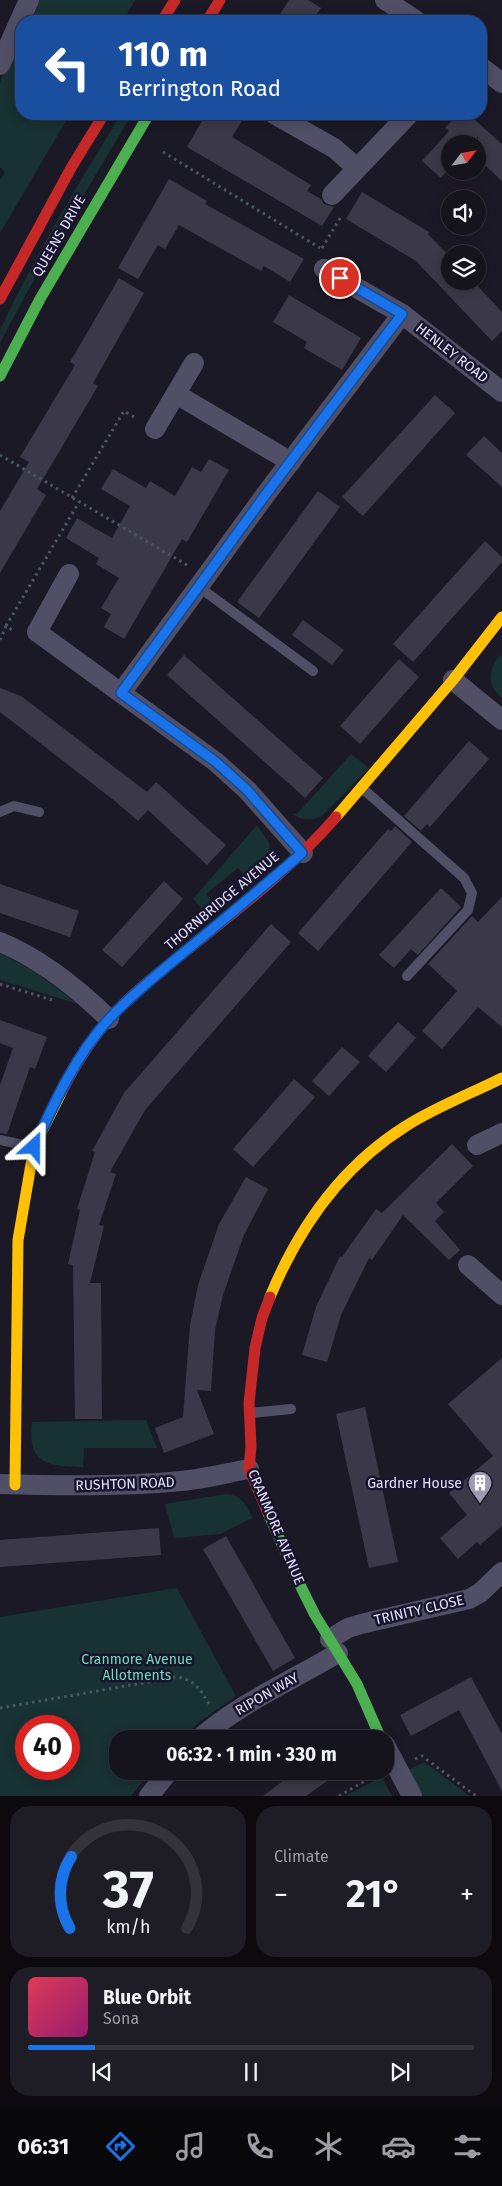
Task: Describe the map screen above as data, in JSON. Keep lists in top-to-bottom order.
{
  "streets": {
    "street": [
      "QUEENS DRIVE",
      "HENLEY ROAD",
      "THORNBRIDGE AVENUE",
      "RUSHTON ROAD",
      "CRANMORE AVENUE",
      "TRINITY CLOSE",
      "RIPON WAY"
    ]
  },
  "crossings": [
    ["THORNBRIDGE AVENUE", "RUSHTON ROAD"],
    ["RUSHTON ROAD", "CRANMORE AVENUE"],
    ["CRANMORE AVENUE", "TRINITY CLOSE"],
    ["CRANMORE AVENUE", "RIPON WAY"],
    ["TRINITY CLOSE", "RIPON WAY"]
  ],
  "parks": ["Cranmore Avenue Allotments"],
  "places": {
    "building": ["Gardner House"]
  },
  "north": "top right",
  "page": {
    "turn": ["110 m", "Berrington Road"],
    "limit": "40",
    "trip": "06:32 · 1 min · 330 m",
    "tile": "Climate",
    "heat": ["−", "21°", "+"],
    "song": ["Blue Orbit", "Sona"],
    "tabs": "06:31",
    "gauge": ["37", "km/h"]
  }
}
